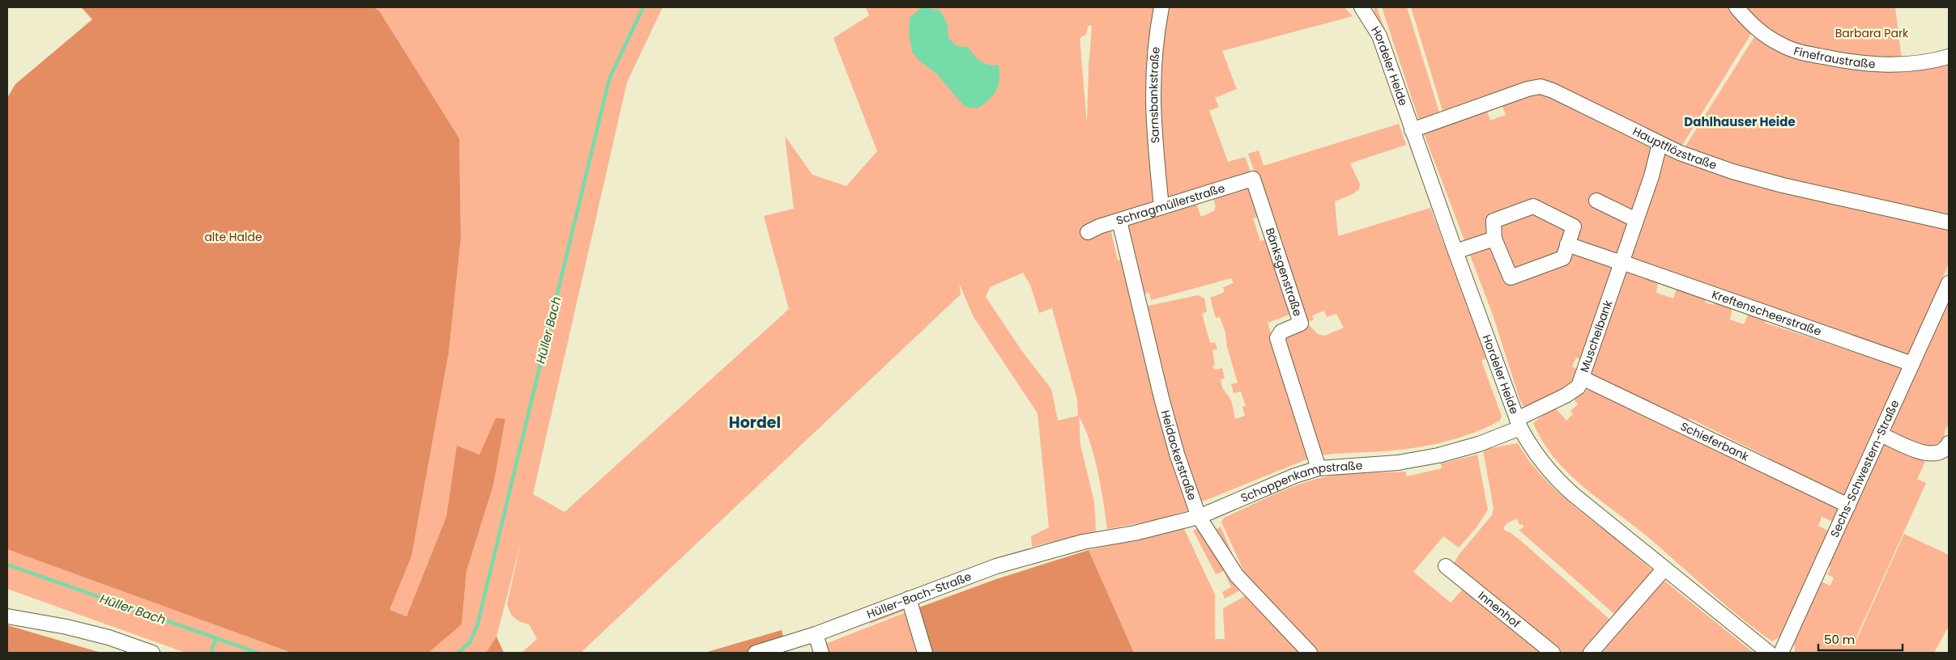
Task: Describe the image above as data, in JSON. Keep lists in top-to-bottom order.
{
  "streets": {
    "street": [
      "Finefraustraße",
      "Hordeler Heide",
      "Sarnsbankstraße",
      "Hauptflözstraße",
      "Schragmüllerstraße",
      "Bänksgenstraße",
      "Kreftenscheerstraße",
      "Muschelbank",
      "Schieferbank",
      "Heidackerstraße",
      "Sechs-Schwestern-Straße",
      "Schoppenkampstraße",
      "Hüller-Bach-Straße",
      "Innenhof"
    ]
  },
  "crossings": [
    ["Hordeler Heide", "Hauptflözstraße"],
    ["Hordeler Heide", "Muschelbank"],
    ["Hordeler Heide", "Schoppenkampstraße"],
    ["Sarnsbankstraße", "Schragmüllerstraße"],
    ["Hauptflözstraße", "Muschelbank"],
    ["Schragmüllerstraße", "Bänksgenstraße"],
    ["Schragmüllerstraße", "Heidackerstraße"],
    ["Bänksgenstraße", "Schoppenkampstraße"],
    ["Kreftenscheerstraße", "Muschelbank"],
    ["Kreftenscheerstraße", "Sechs-Schwestern-Straße"],
    ["Muschelbank", "Schieferbank"],
    ["Muschelbank", "Schoppenkampstraße"],
    ["Schieferbank", "Sechs-Schwestern-Straße"],
    ["Heidackerstraße", "Schoppenkampstraße"],
    ["Schoppenkampstraße", "Hüller-Bach-Straße"]
  ],
  "districts": ["Dahlhauser Heide", "Hordel"],
  "water": ["Hüller Bach"],
  "parks": ["Barbara Park", "alte Halde"],
  "scale_bar": "50 m"
}
